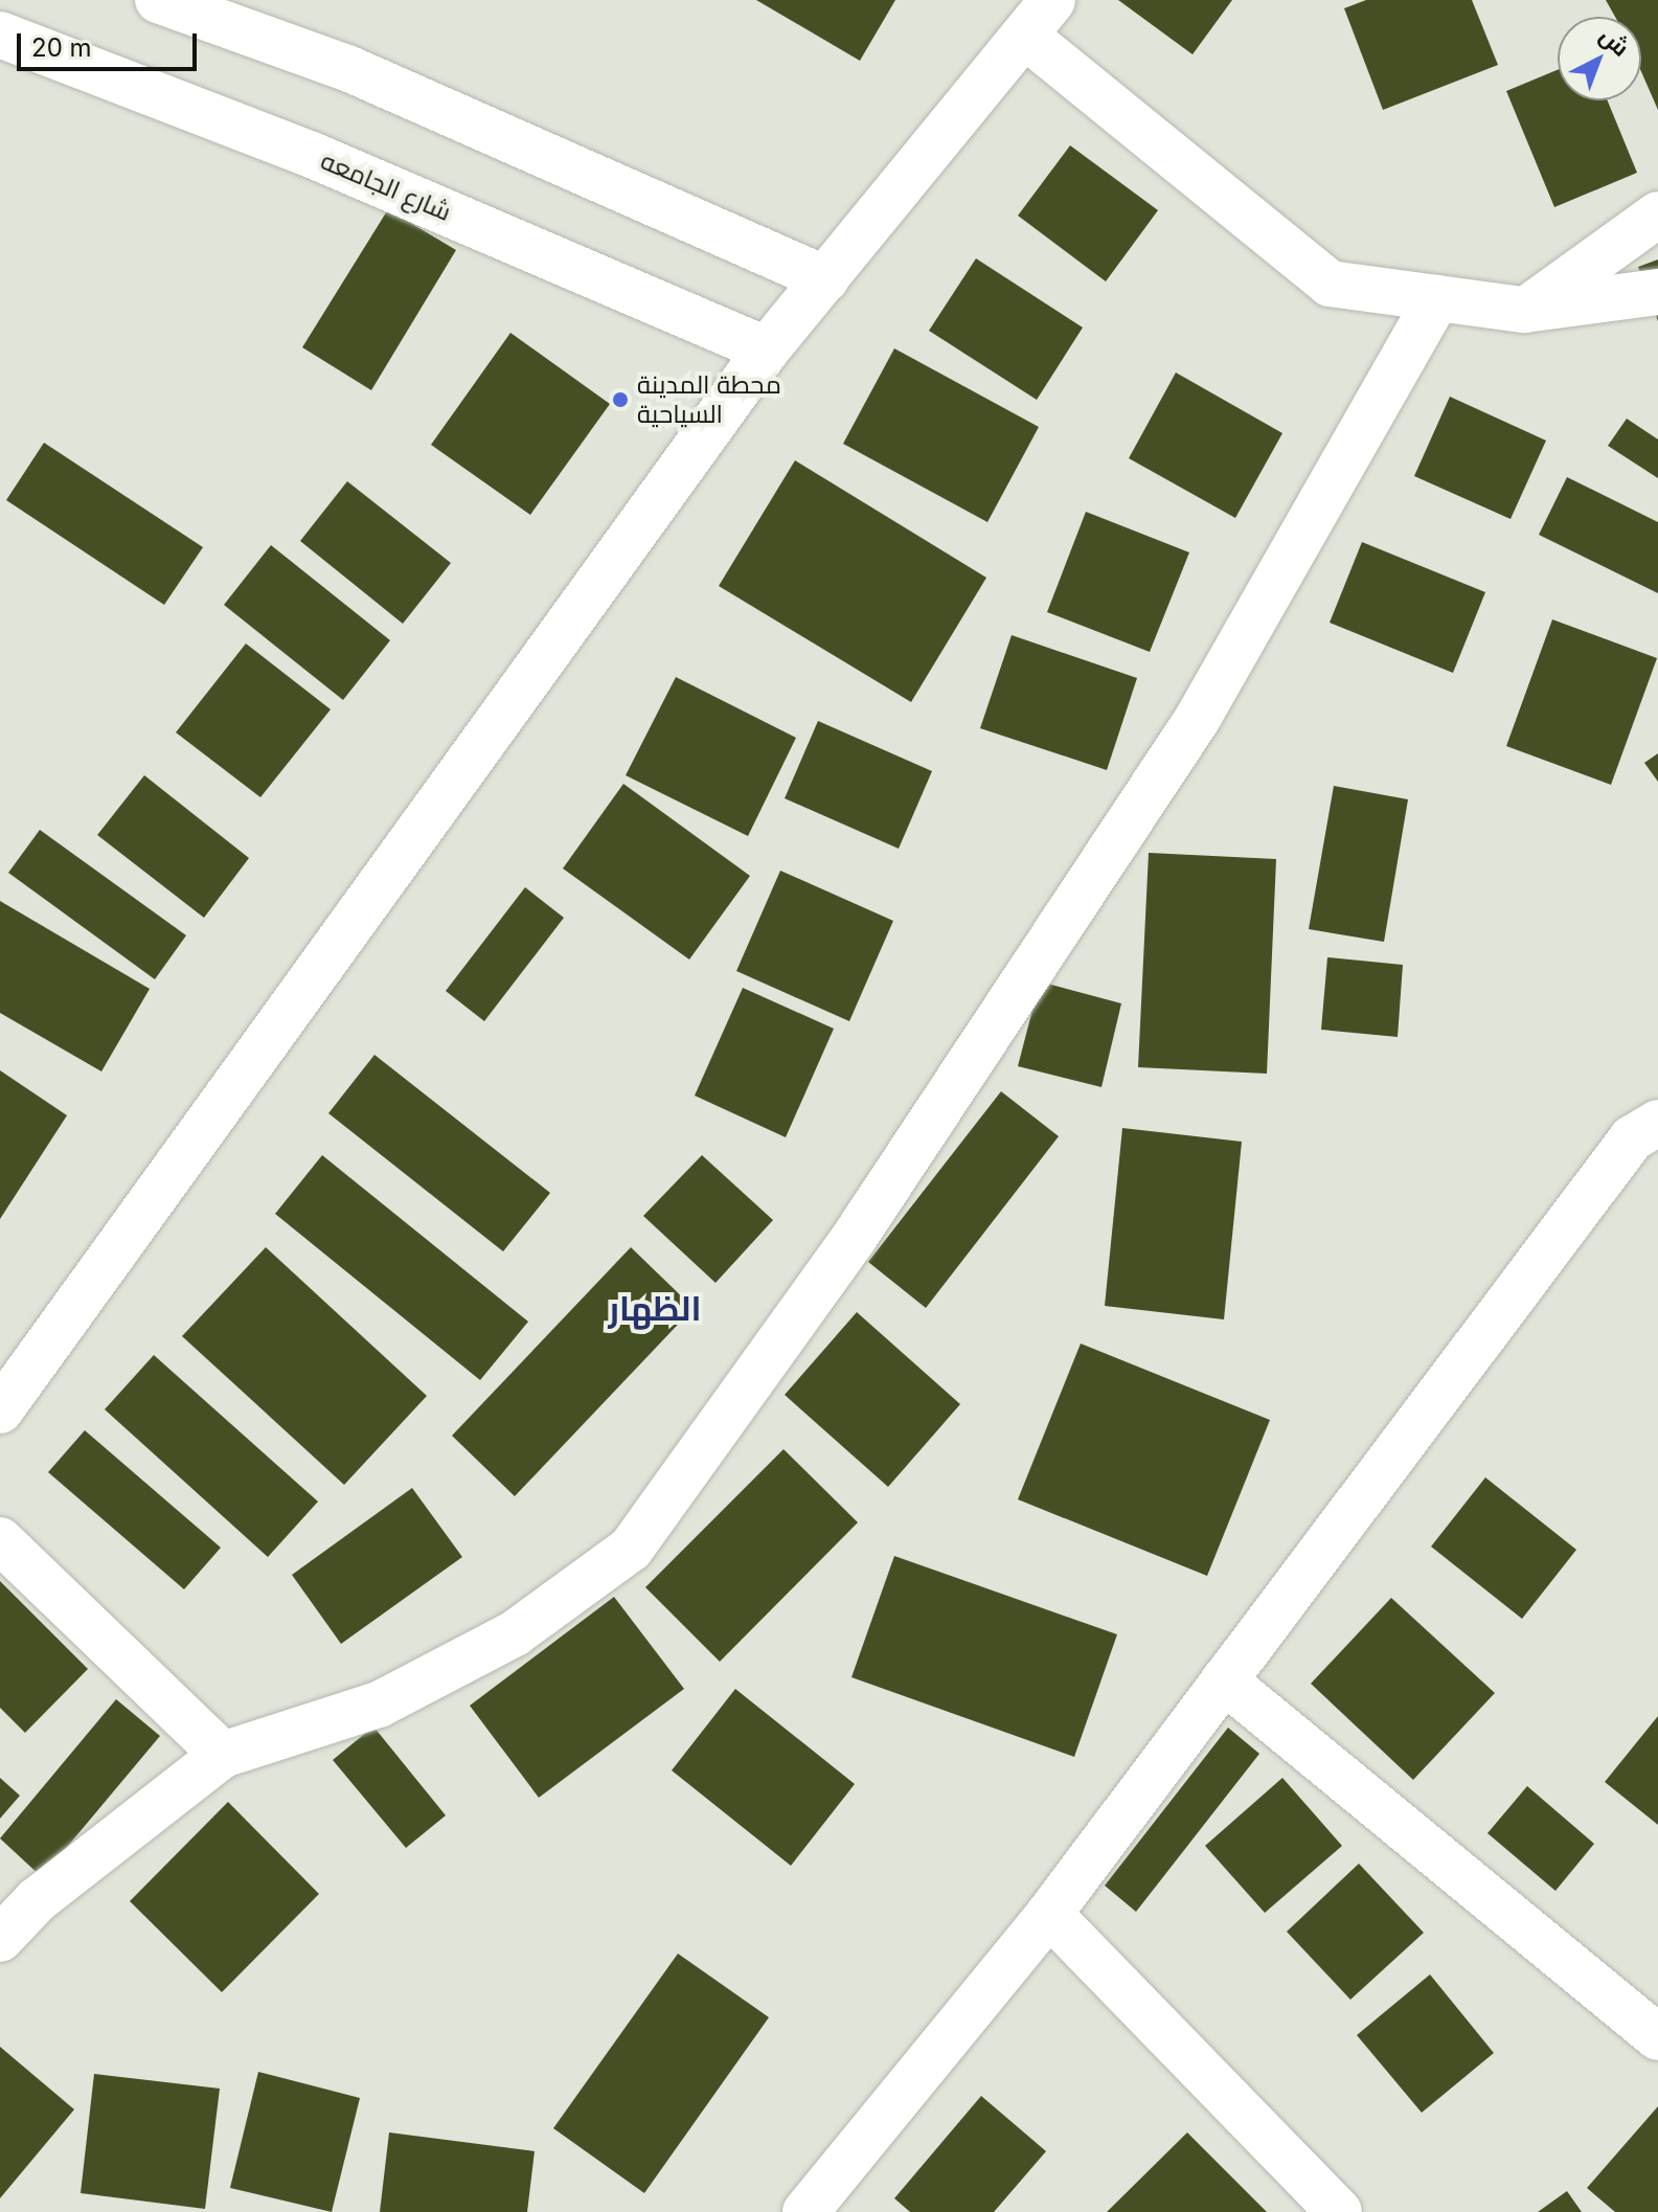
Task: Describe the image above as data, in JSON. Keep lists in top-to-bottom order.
{
  "streets": {
    "street": ["شارع الجامعه"]
  },
  "districts": ["الظهار"],
  "places": ["محطة المدينة السياحية"],
  "scale_bar": "20 m",
  "north": "top right"
}
